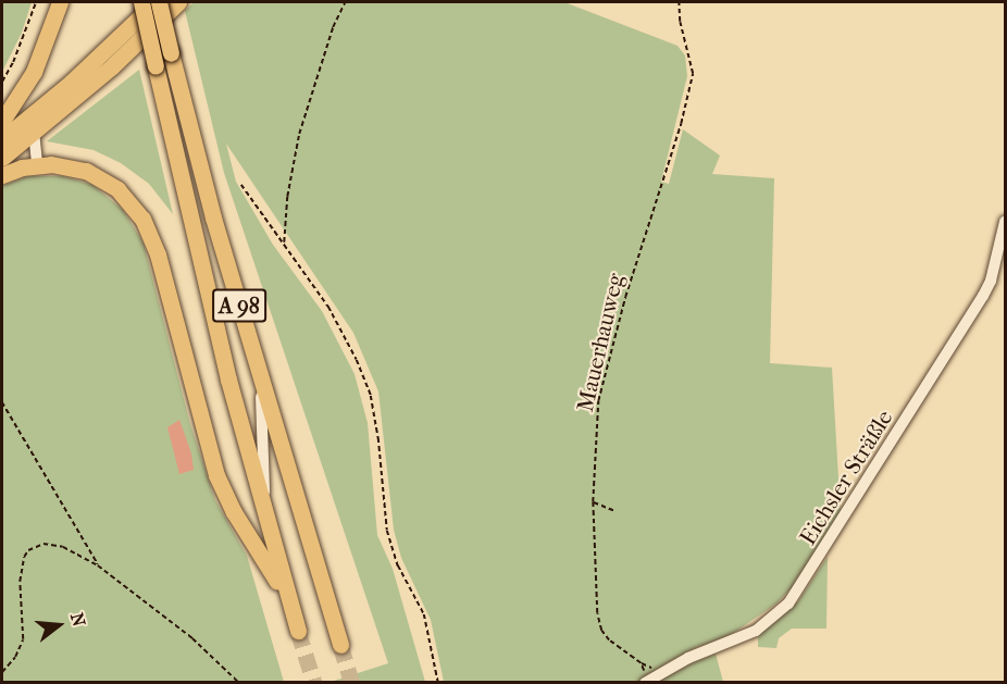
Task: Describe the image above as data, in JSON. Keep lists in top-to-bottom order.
{
  "streets": {
    "highway": ["A 98"],
    "street": ["Eichsler Sträßle"],
    "path": ["Mauerhauweg"]
  },
  "crossings": [
    ["Mauerhauweg", "Eichsler Sträßle"]
  ],
  "north": "right"
}
